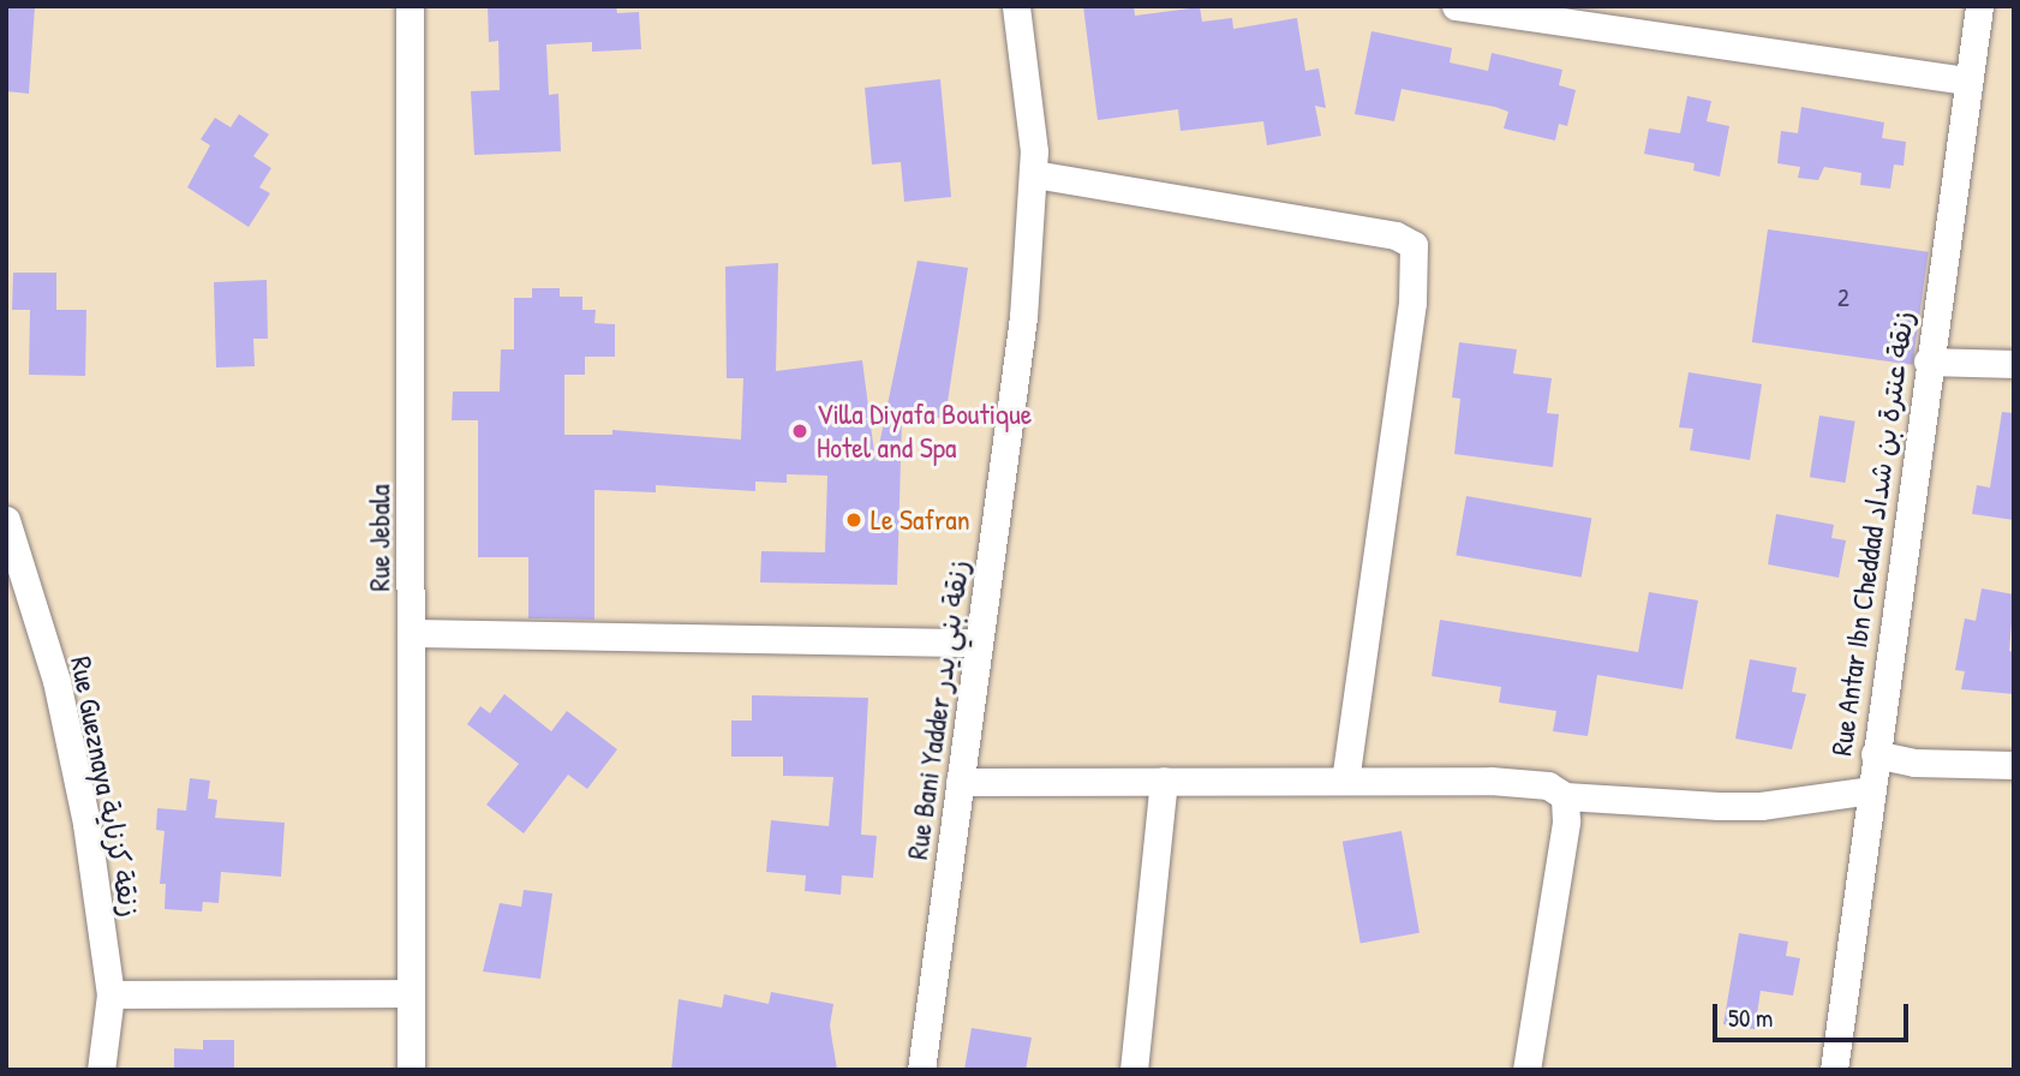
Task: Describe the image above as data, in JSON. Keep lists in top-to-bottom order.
{
  "streets": {
    "street": [
      "Rue Antar Ibn Cheddad زنقة عنترة بن شداد",
      "Rue Jebala",
      "Rue Bani Yadder زنقة بني يدر",
      "Rue Gueznaya زنقة كزناية"
    ]
  },
  "places": ["Villa Diyafa Boutique Hotel and Spa", "Le Safran"],
  "house_numbers": ["2"],
  "scale_bar": "50 m"
}
